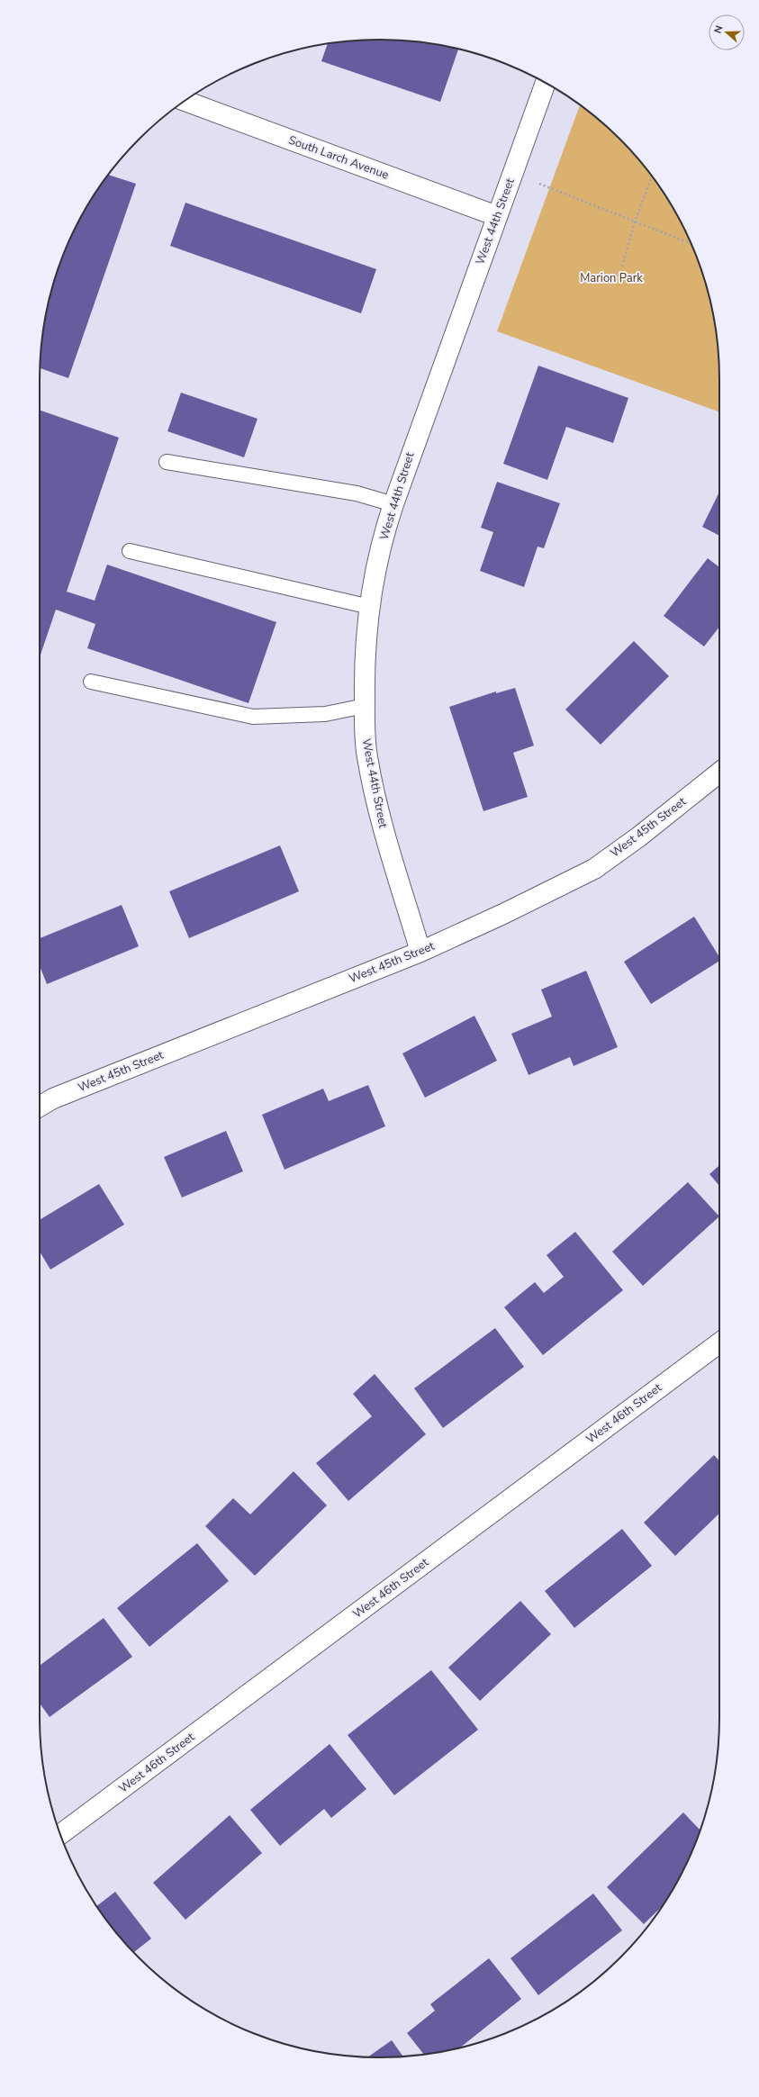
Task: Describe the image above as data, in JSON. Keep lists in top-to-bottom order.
{
  "streets": {
    "street": [
      "South Larch Avenue",
      "West 44th Street",
      "West 45th Street",
      "West 46th Street"
    ]
  },
  "crossings": [
    ["South Larch Avenue", "West 44th Street"],
    ["West 44th Street", "West 45th Street"]
  ],
  "parks": ["Marion Park"],
  "north": "left"
}
